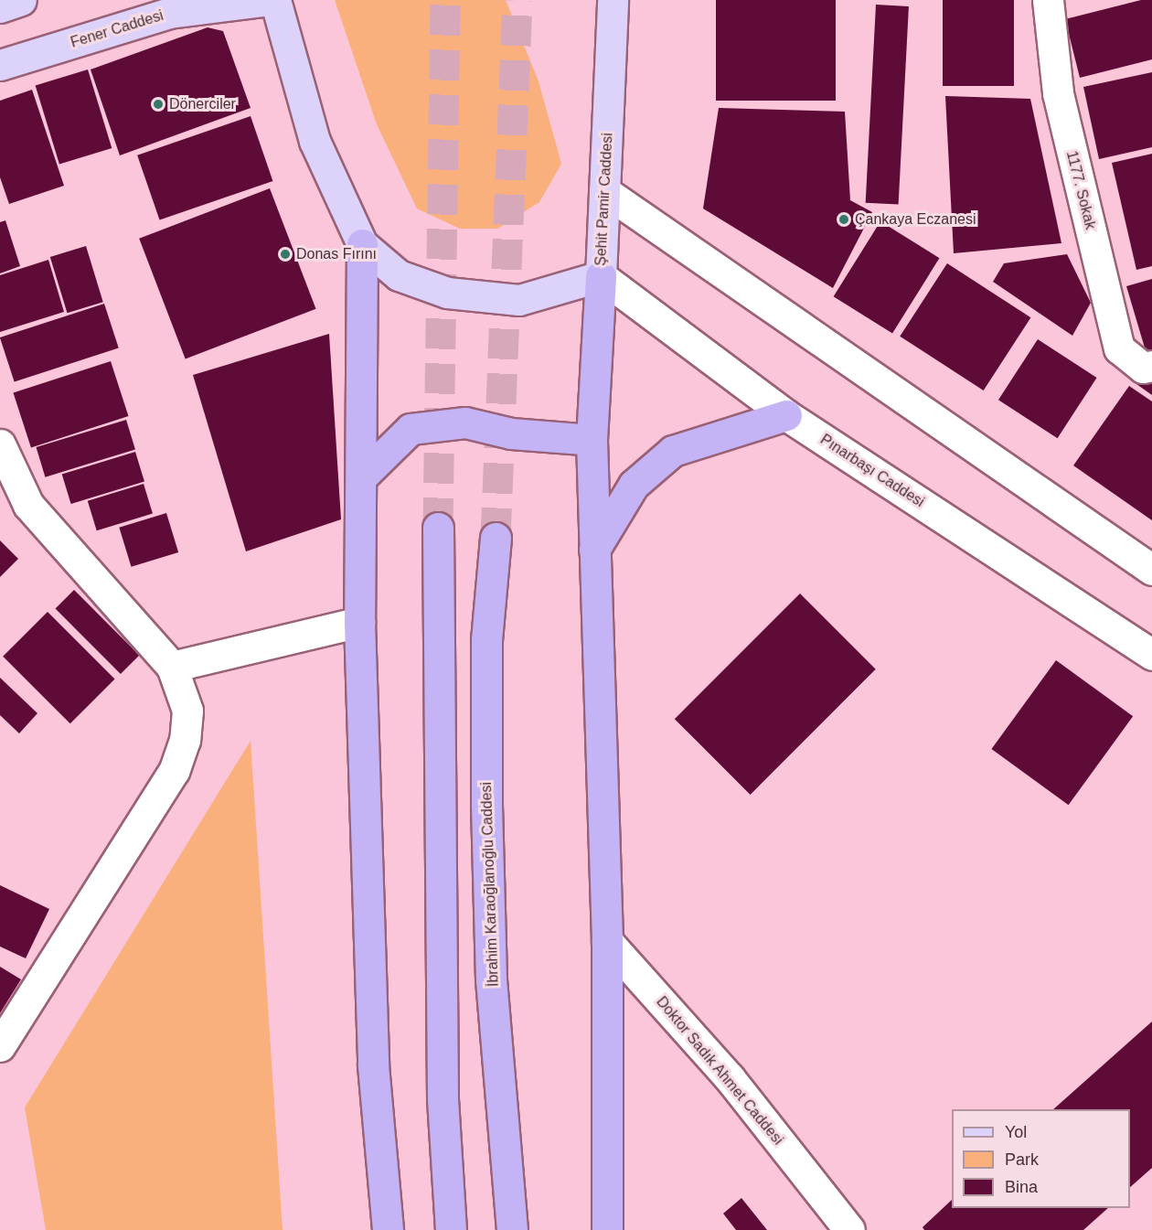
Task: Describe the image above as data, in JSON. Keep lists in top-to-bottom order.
{
  "streets": {
    "highway": ["İbrahim Karaoğlanoğlu Caddesi"],
    "main road": ["Fener Caddesi", "Şehit Pamir Caddesi"],
    "street": ["1177. Sokak", "Pınarbaşı Caddesi", "Doktor Sadık Ahmet Caddesi"]
  },
  "crossings": [
    ["Şehit Pamir Caddesi", "Pınarbaşı Caddesi"]
  ],
  "places": ["Dönerciler", "Çankaya Eczanesi", "Donas Fırını"],
  "legend": ["Yol", "Park", "Bina"]
}
